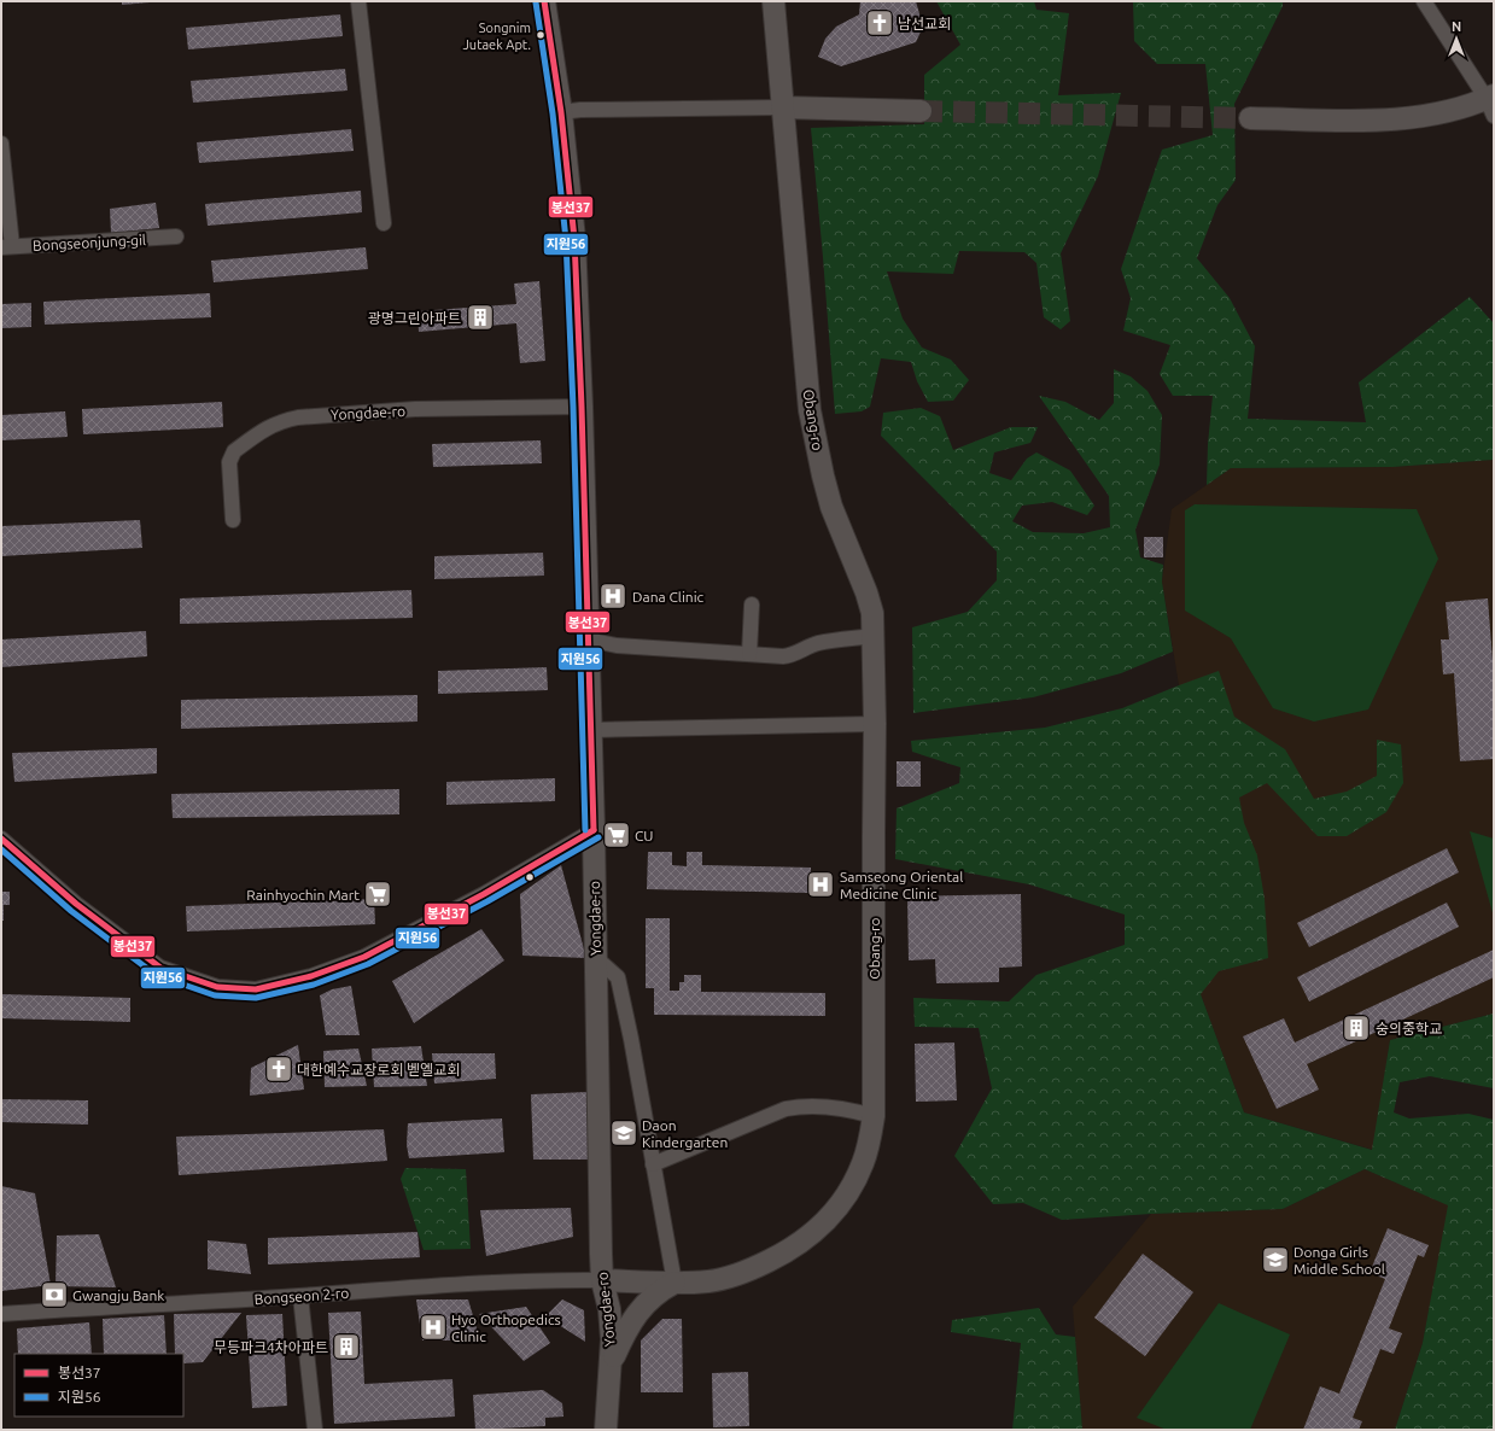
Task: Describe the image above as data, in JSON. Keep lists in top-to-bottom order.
{
  "streets": {
    "street": [
      "Bongseonjung-gil",
      "Yongdae-ro",
      "Obang-ro",
      "Bongseon 2-ro"
    ]
  },
  "crossings": [
    ["Yongdae-ro", "Obang-ro"],
    ["Yongdae-ro", "Bongseon 2-ro"],
    ["Obang-ro", "Bongseon 2-ro"]
  ],
  "places": {
    "church": ["남선교회", "대한예수교장로회 벧엘교회"],
    "other": ["Songnim Jutaek Apt."],
    "building": ["광명그린아파트", "숭의중학교", "무등파크4차아파트"],
    "hospital": ["Dana Clinic", "Samseong Oriental Medicine Clinic", "Hyo Orthopedics Clinic"],
    "supermarket": ["CU", "Rainhyochin Mart"],
    "school or university": ["Daon Kindergarten", "Donga Girls Middle School"],
    "bank": ["Gwangju Bank"]
  },
  "lines": ["transit line 봉선37", "transit line 지원56"],
  "legend": ["봉선37", "지원56"],
  "north": "top"
}
